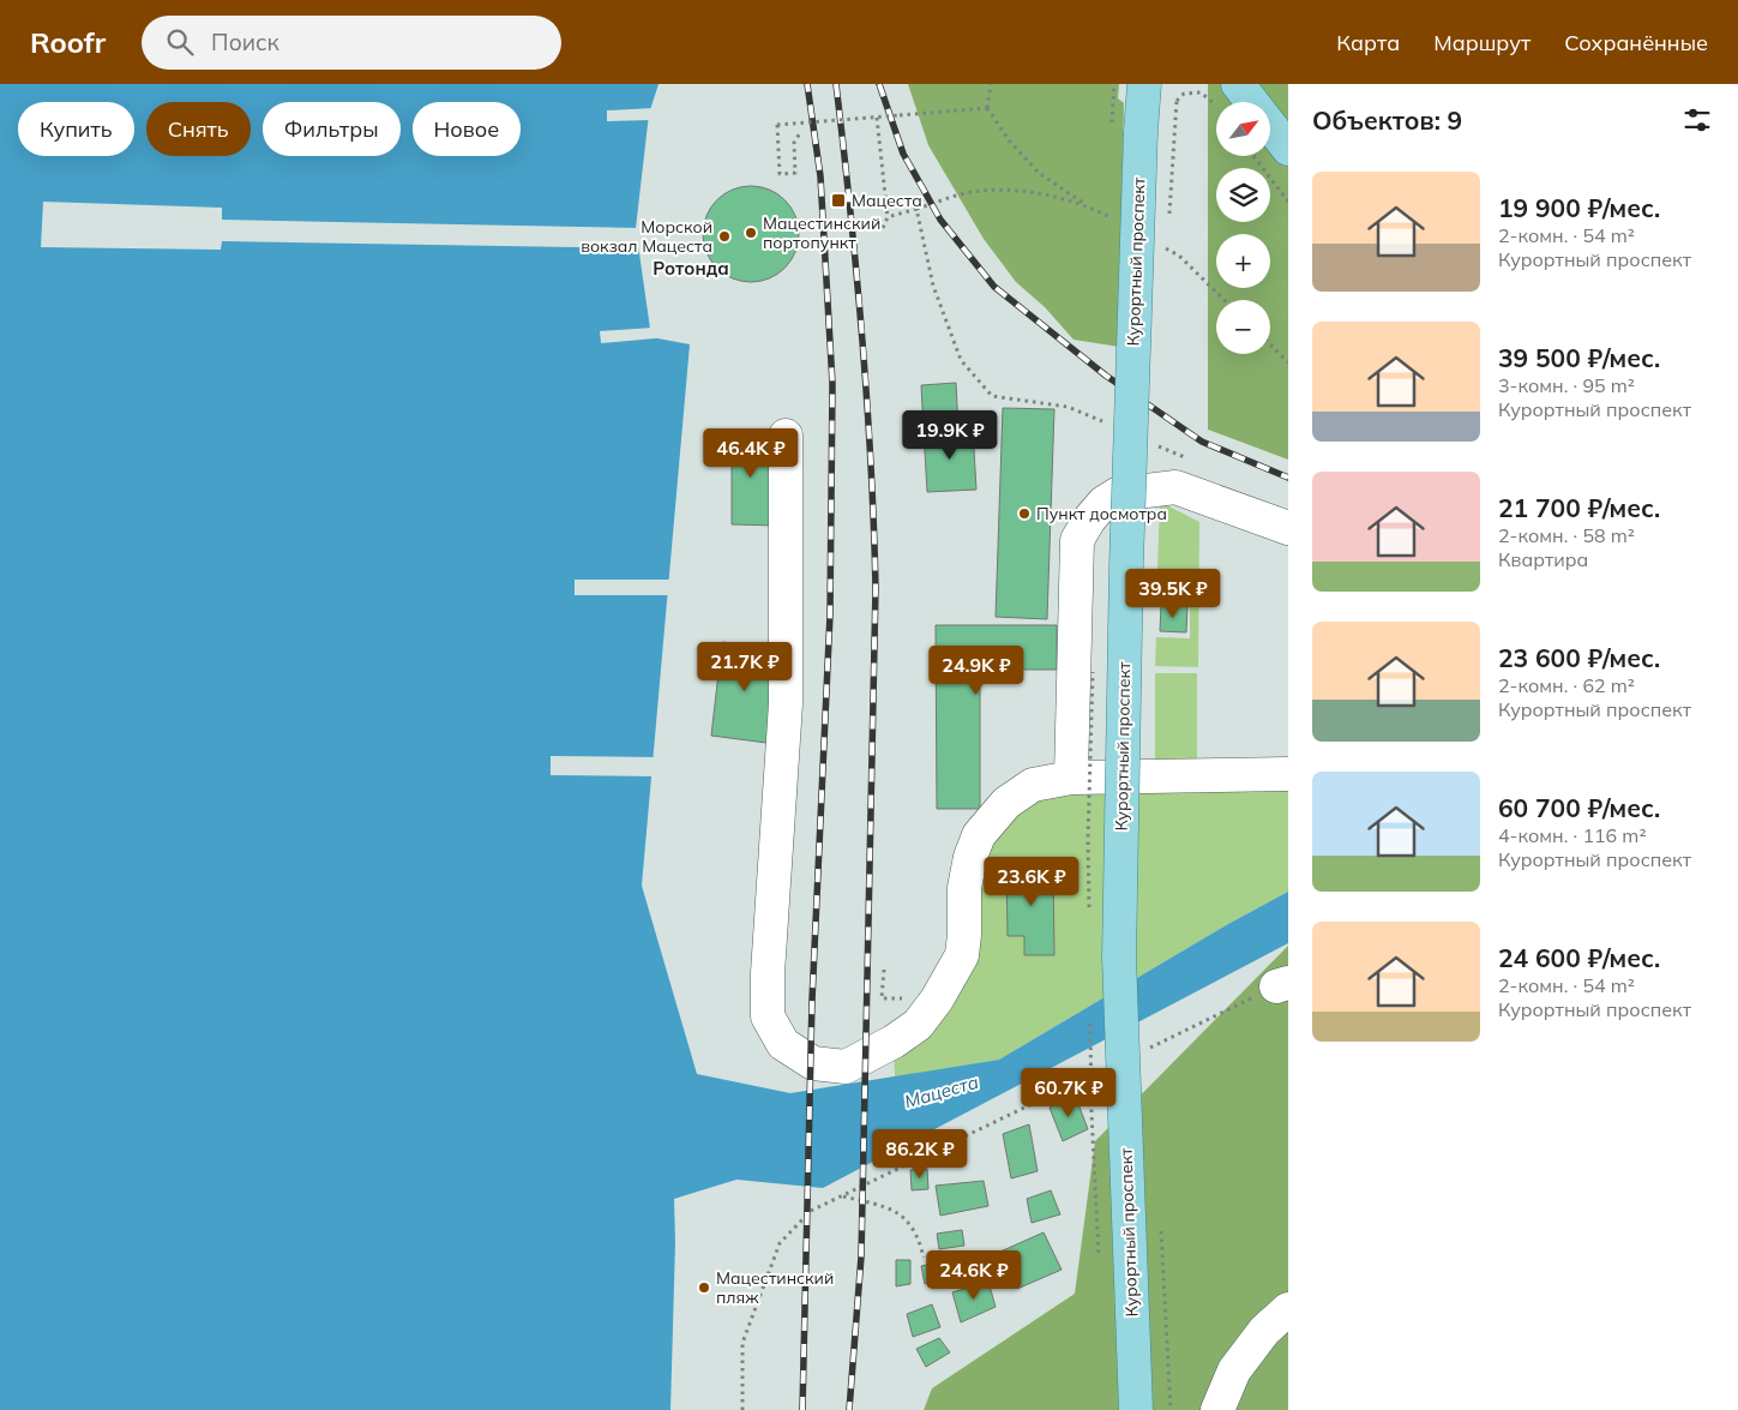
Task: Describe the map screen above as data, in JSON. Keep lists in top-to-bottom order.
{
  "streets": {
    "main road": ["Курортный проспект"]
  },
  "districts": ["Ротонда"],
  "water": ["Мацеста"],
  "places": {
    "transit": ["Мацеста"],
    "other": [
      "Мацестинский портопункт",
      "Морской вокзал Мацеста",
      "Пункт досмотра",
      "Мацестинский пляж"
    ]
  },
  "north": "top right",
  "page": {
    "header": "Roofr",
    "search": "Поиск",
    "nav": ["Карта", "Маршрут", "Сохранённые"],
    "heading": "Объектов: 9",
    "map_buttons": ["+", "−"],
    "chip": [
      "Купить",
      "Снять",
      "Фильтры",
      "Новое"
    ],
    "list": [
      {
        "name": "19 900 ₽/мес.",
        "note": "2-комн. · 54 m² · Курортный проспект"
      },
      {
        "name": "39 500 ₽/мес.",
        "note": "3-комн. · 95 m² · Курортный проспект"
      },
      {
        "name": "21 700 ₽/мес.",
        "note": "2-комн. · 58 m² · Квартира"
      },
      {
        "name": "23 600 ₽/мес.",
        "note": "2-комн. · 62 m² · Курортный проспект"
      },
      {
        "name": "60 700 ₽/мес.",
        "note": "4-комн. · 116 m² · Курортный проспект"
      },
      {
        "name": "24 600 ₽/мес.",
        "note": "2-комн. · 54 m² · Курортный проспект"
      }
    ],
    "price": [
      "19.9K ₽",
      "46.4K ₽",
      "39.5K ₽",
      "21.7K ₽",
      "24.9K ₽",
      "23.6K ₽",
      "60.7K ₽",
      "86.2K ₽",
      "24.6K ₽"
    ]
  }
}
